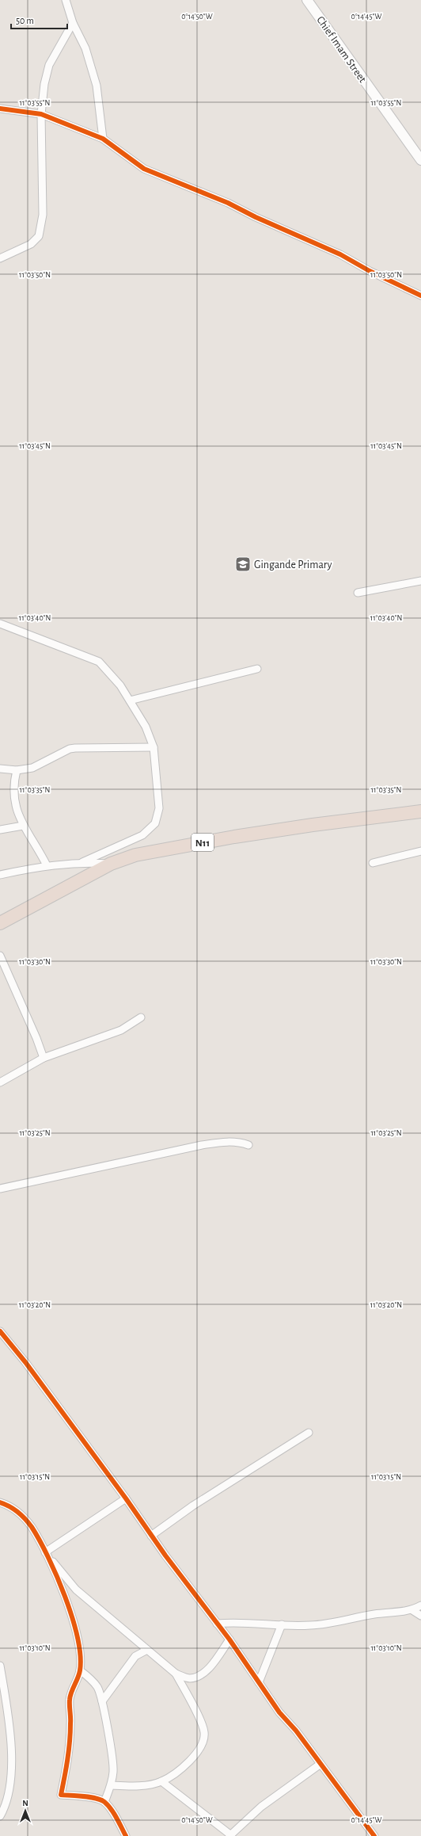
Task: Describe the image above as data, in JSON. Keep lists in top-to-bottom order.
{
  "streets": {
    "highway": ["N11"],
    "street": ["Chief Imam Street"]
  },
  "places": {
    "school or university": ["Gingande Primary"]
  },
  "scale_bar": "50 m",
  "north": "top",
  "coordinates": [
    "0°14'50\"W",
    "0°14'45\"W",
    "11°03'55\"N",
    "11°03'50\"N",
    "11°03'45\"N",
    "11°03'40\"N",
    "11°03'35\"N",
    "11°03'30\"N",
    "11°03'25\"N",
    "11°03'20\"N",
    "11°03'15\"N",
    "11°03'10\"N"
  ]
}
